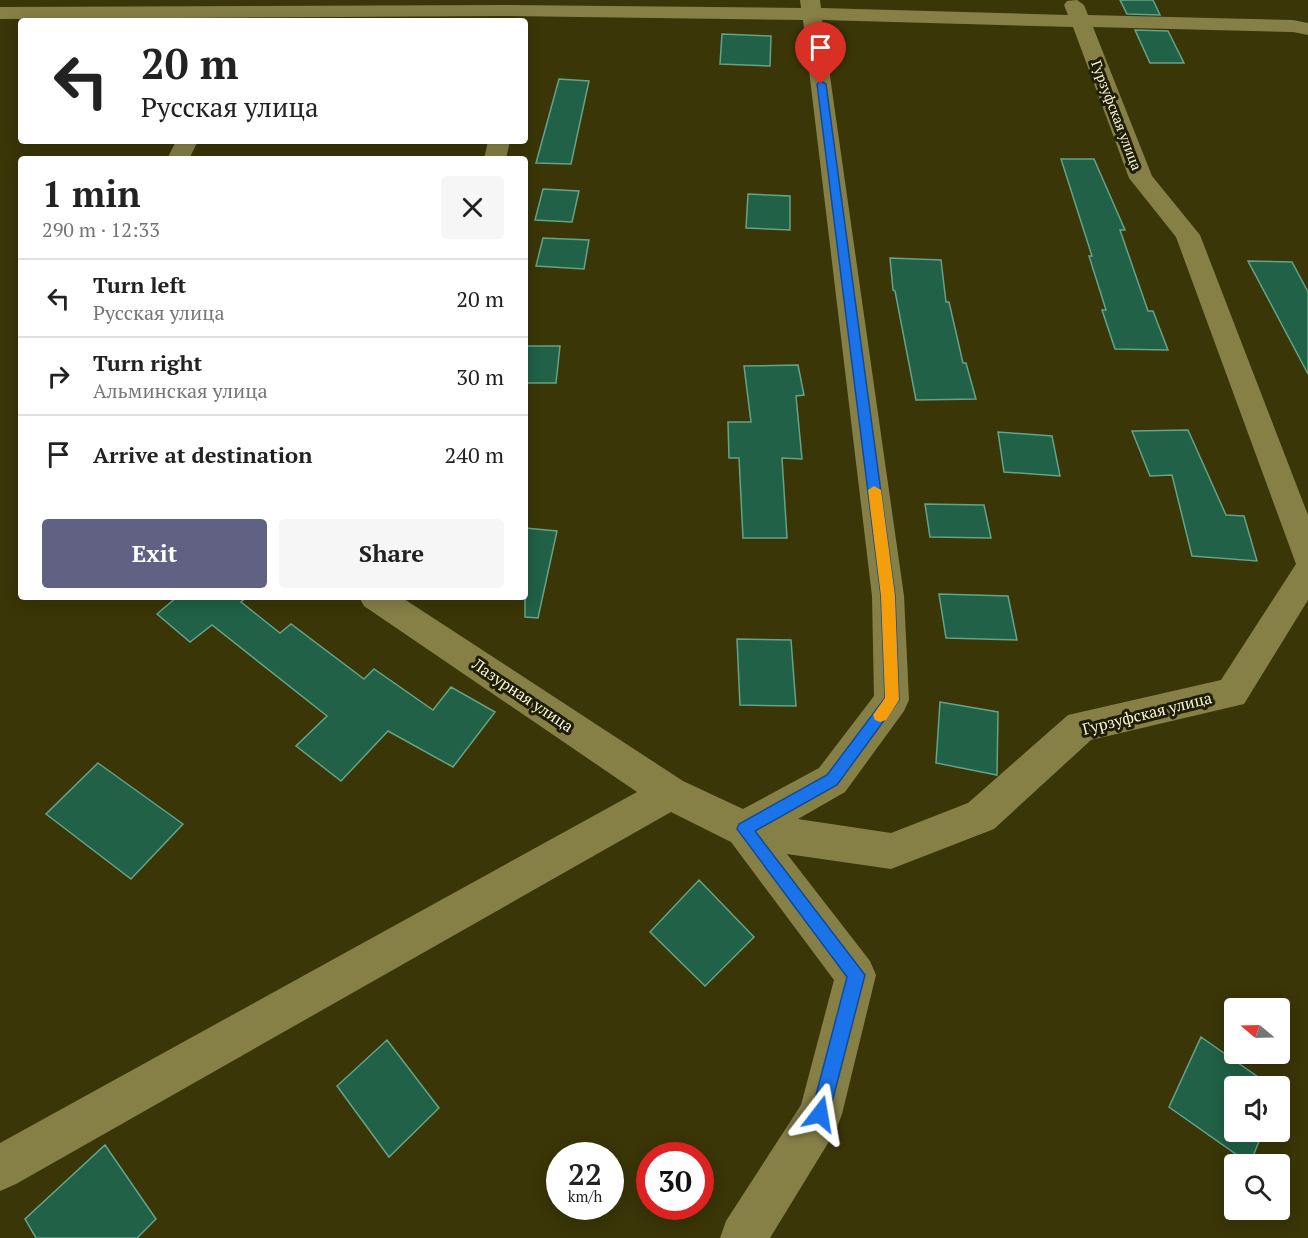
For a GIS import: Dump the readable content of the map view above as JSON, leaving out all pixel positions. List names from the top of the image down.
{
  "streets": {
    "street": ["Гурзуфская улица", "Лазурная улица"]
  },
  "crossings": [
    ["Гурзуфская улица", "Лазурная улица"]
  ],
  "north": "left",
  "page": {
    "turn": ["20 m", "Русская улица"],
    "heading": ["1 min", "290 m · 12:33"],
    "list": [
      {
        "name": "Turn left",
        "note": "Русская улица",
        "value": "20 m"
      },
      {
        "name": "Turn right",
        "note": "Альминская улица",
        "value": "30 m"
      },
      {
        "name": "Arrive at destination",
        "value": "240 m"
      }
    ],
    "buttons": ["Exit", "Share"],
    "speed": "22 km/h",
    "limit": "30"
  }
}
